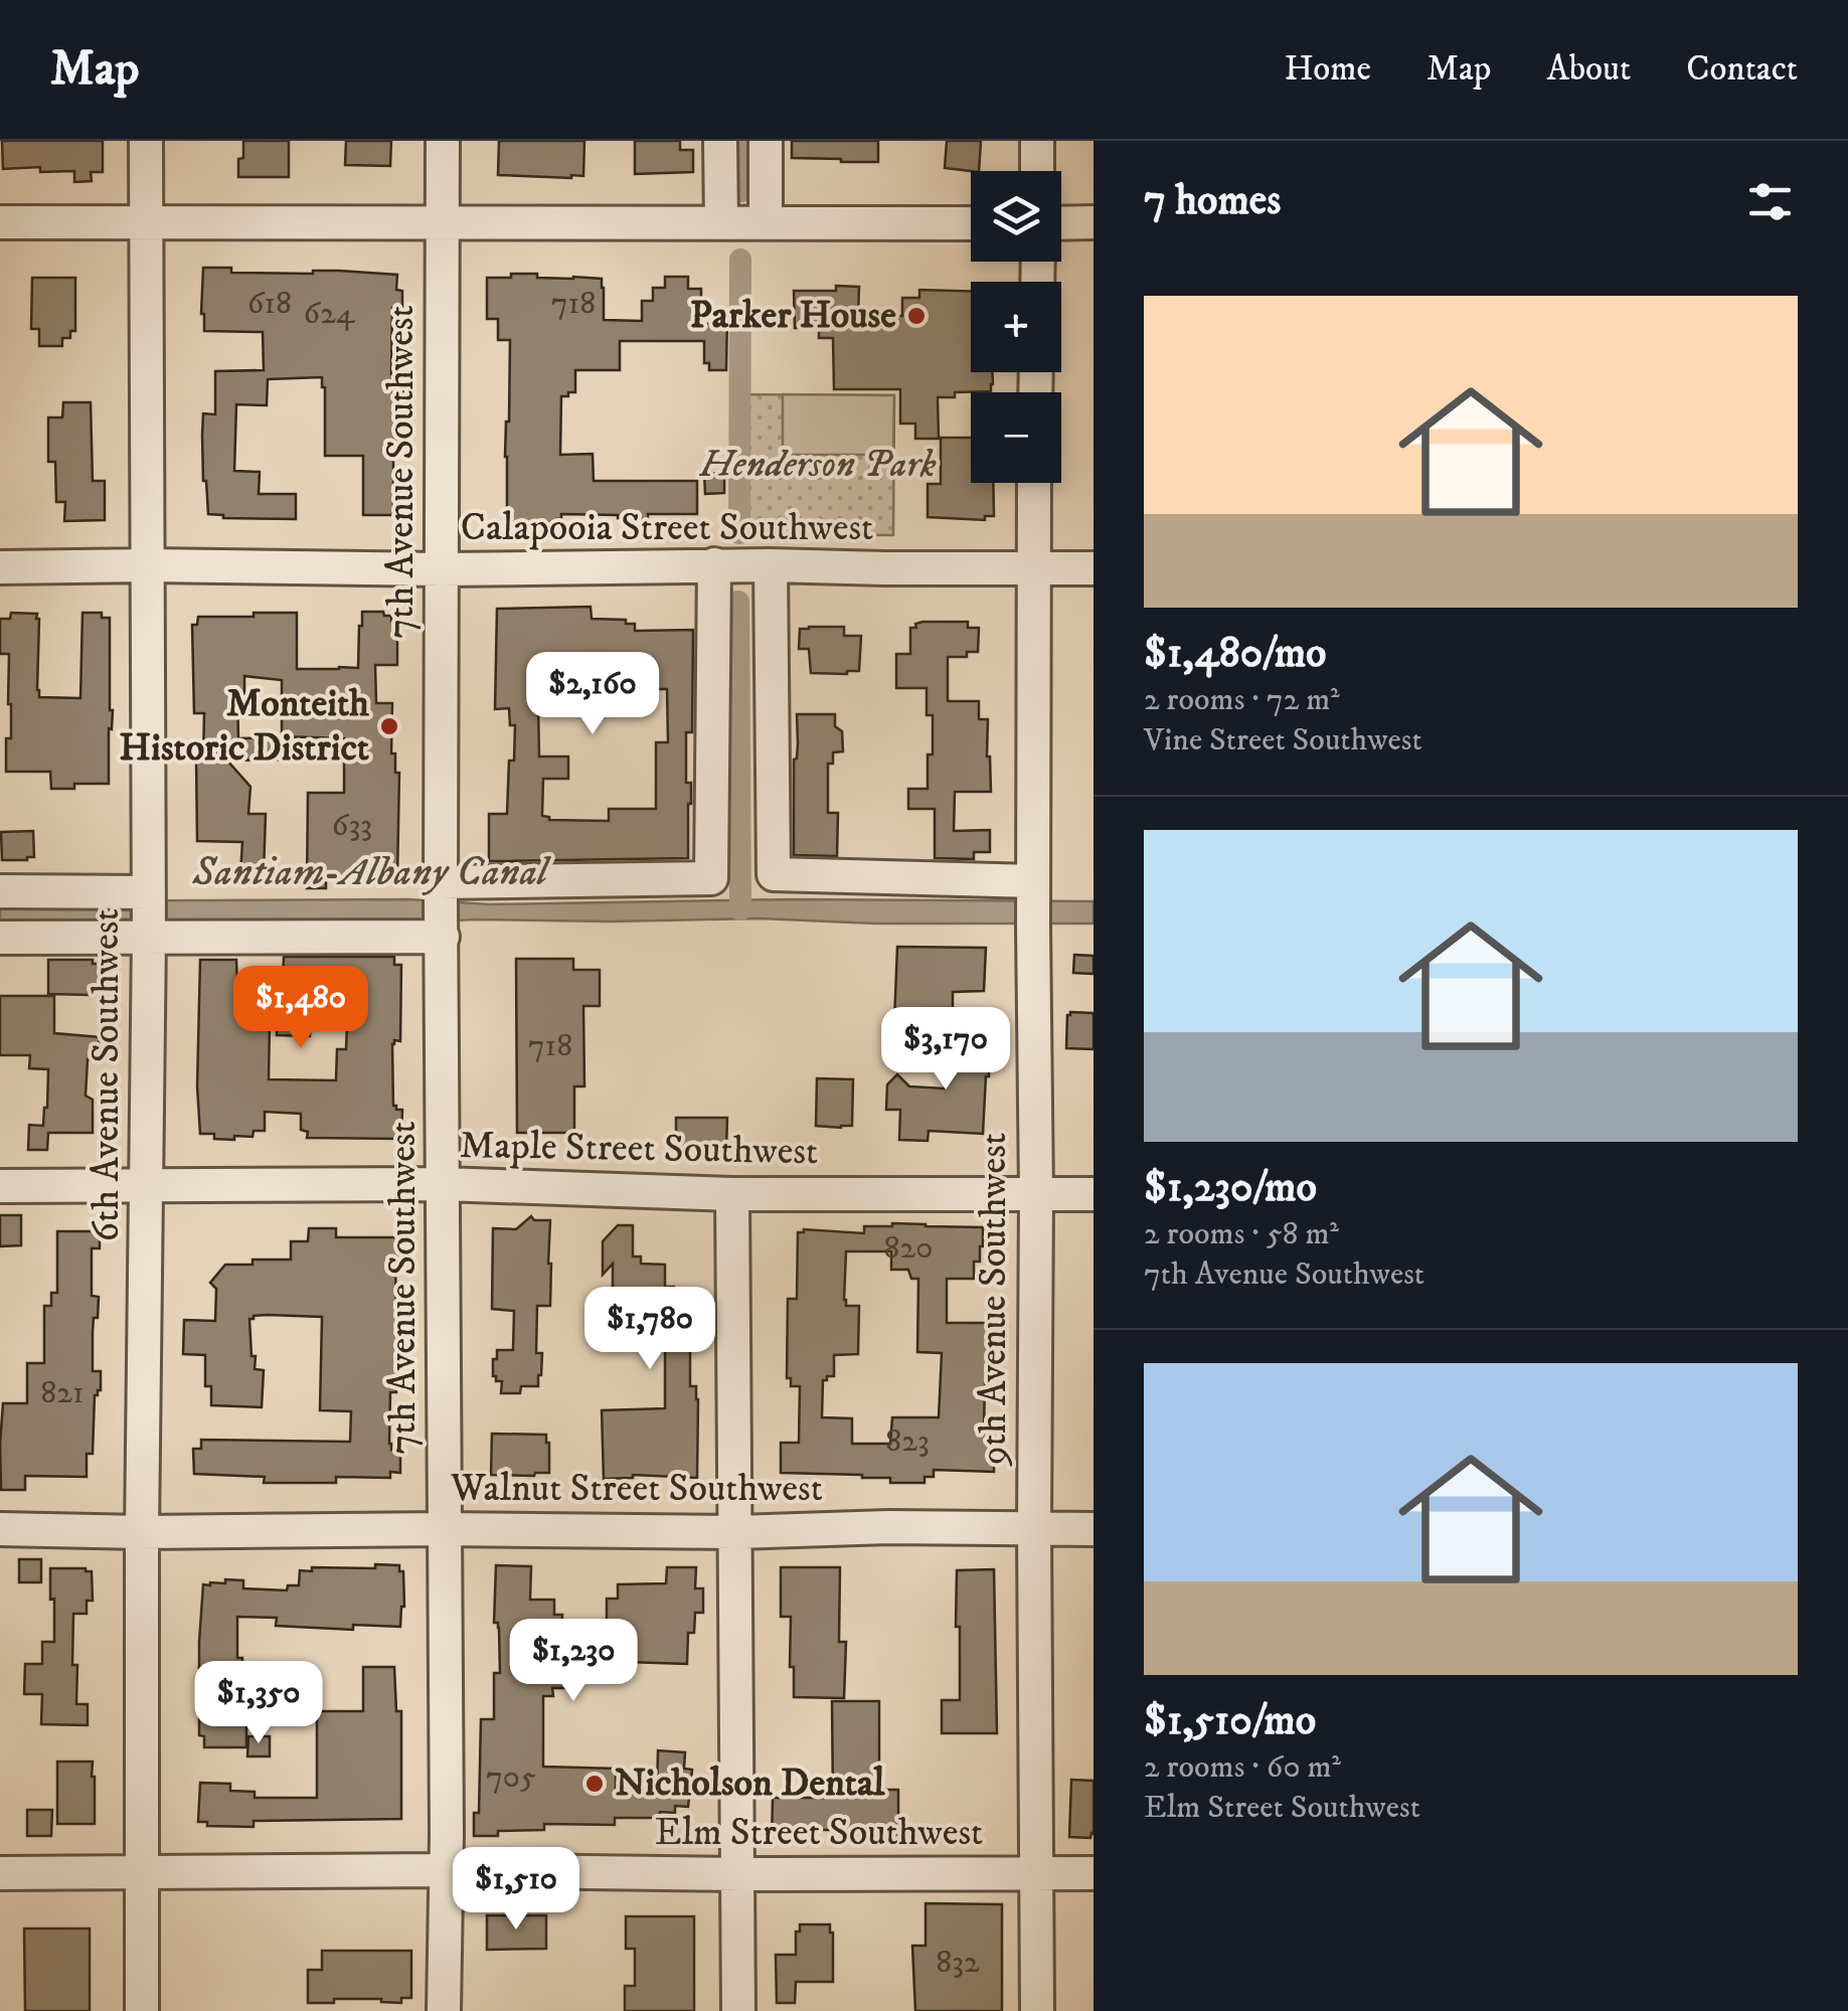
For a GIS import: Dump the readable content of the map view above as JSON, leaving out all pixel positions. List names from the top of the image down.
{
  "streets": {
    "street": [
      "7th Avenue Southwest",
      "Calapooia Street Southwest",
      "6th Avenue Southwest",
      "Maple Street Southwest",
      "9th Avenue Southwest",
      "Walnut Street Southwest",
      "Elm Street Southwest"
    ]
  },
  "crossings": [
    ["7th Avenue Southwest", "Calapooia Street Southwest"],
    ["7th Avenue Southwest", "Maple Street Southwest"],
    ["7th Avenue Southwest", "Walnut Street Southwest"],
    ["7th Avenue Southwest", "Elm Street Southwest"],
    ["Calapooia Street Southwest", "6th Avenue Southwest"],
    ["Calapooia Street Southwest", "9th Avenue Southwest"],
    ["6th Avenue Southwest", "Maple Street Southwest"],
    ["6th Avenue Southwest", "Walnut Street Southwest"],
    ["6th Avenue Southwest", "Elm Street Southwest"],
    ["Maple Street Southwest", "9th Avenue Southwest"],
    ["9th Avenue Southwest", "Walnut Street Southwest"],
    ["9th Avenue Southwest", "Elm Street Southwest"]
  ],
  "water": ["Santiam-Albany Canal"],
  "parks": ["Henderson Park"],
  "places": ["Parker House", "Monteith Historic District", "Nicholson Dental"],
  "house_numbers": [
    "618",
    "718",
    "624",
    "633",
    "718",
    "820",
    "821",
    "823",
    "705",
    "832"
  ],
  "page": {
    "header": "Map",
    "nav": [
      "Home",
      "Map",
      "About",
      "Contact"
    ],
    "heading": "7 homes",
    "map_buttons": ["+", "−"],
    "list": [
      {
        "name": "$1,480/mo",
        "note": "2 rooms · 72 m² · Vine Street Southwest"
      },
      {
        "name": "$1,230/mo",
        "note": "2 rooms · 58 m² · 7th Avenue Southwest"
      },
      {
        "name": "$1,510/mo",
        "note": "2 rooms · 60 m² · Elm Street Southwest"
      }
    ],
    "price": [
      "$2,160",
      "$1,480",
      "$3,170",
      "$1,780",
      "$1,230",
      "$1,350",
      "$1,510"
    ]
  }
}
